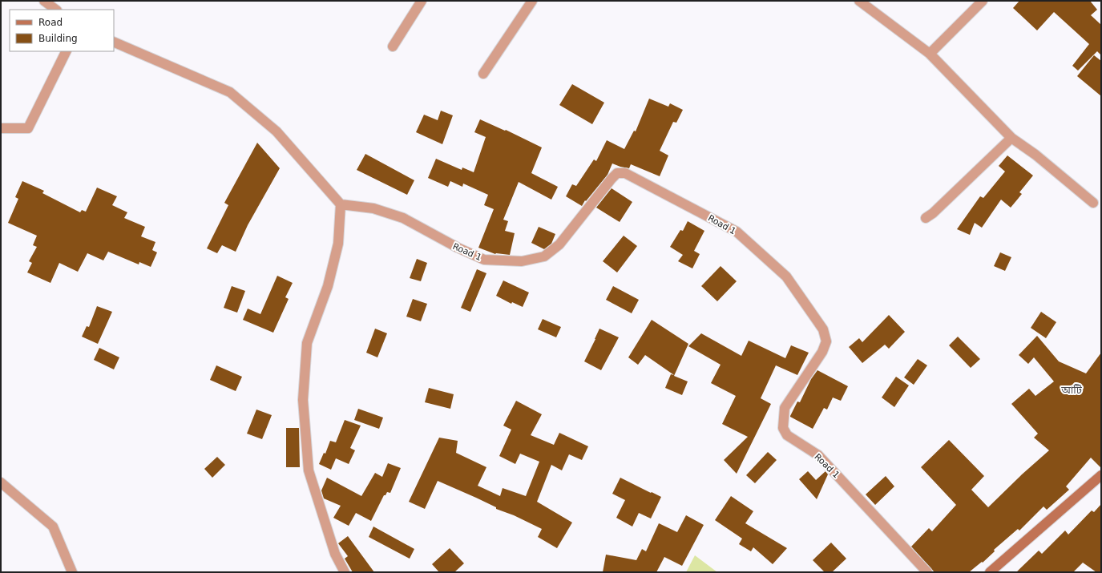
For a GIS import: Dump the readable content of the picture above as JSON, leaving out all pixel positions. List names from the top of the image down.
{
  "streets": {
    "street": ["Road 1"]
  },
  "districts": ["আটি"],
  "legend": ["Road", "Building"]
}
